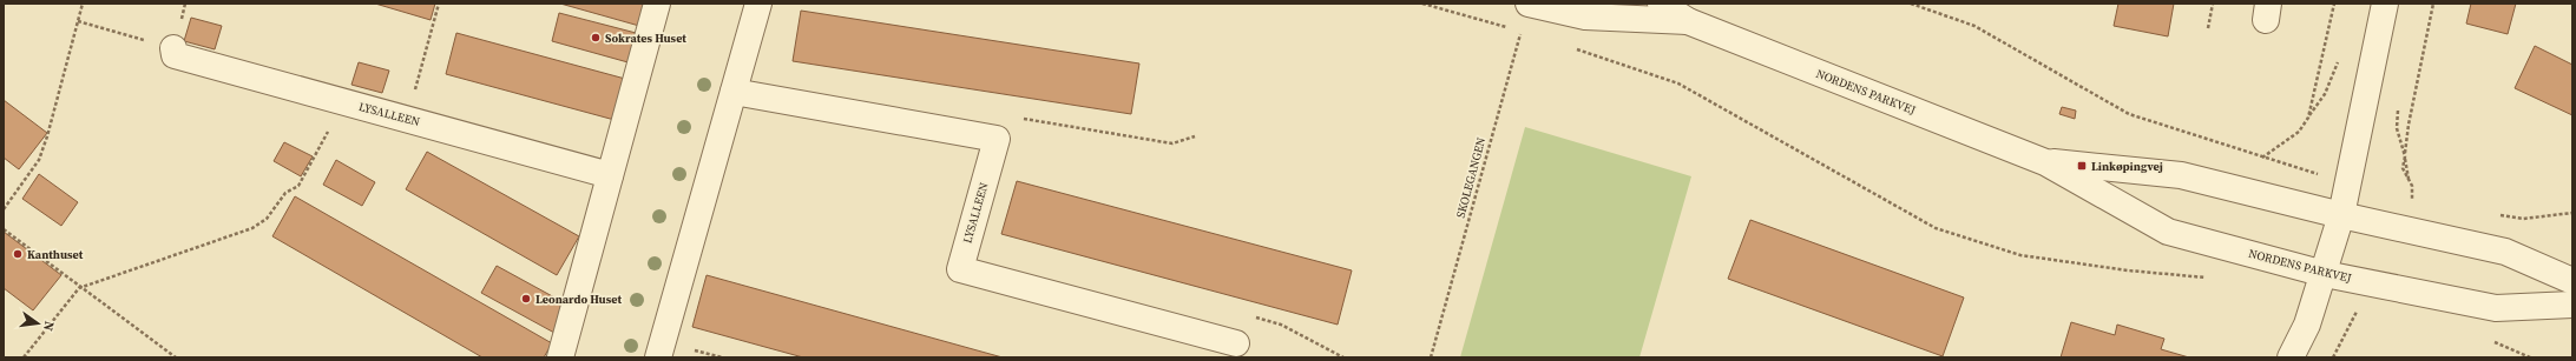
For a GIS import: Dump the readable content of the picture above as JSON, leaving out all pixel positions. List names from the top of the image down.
{
  "streets": {
    "street": ["NORDENS PARKVEJ", "LYSALLEEN"],
    "path": ["SKOLEGANGEN"]
  },
  "places": {
    "other": ["Sokrates Huset", "Kanthuset", "Leonardo Huset"],
    "transit": ["Linkøpingvej"]
  },
  "north": "right"
}
